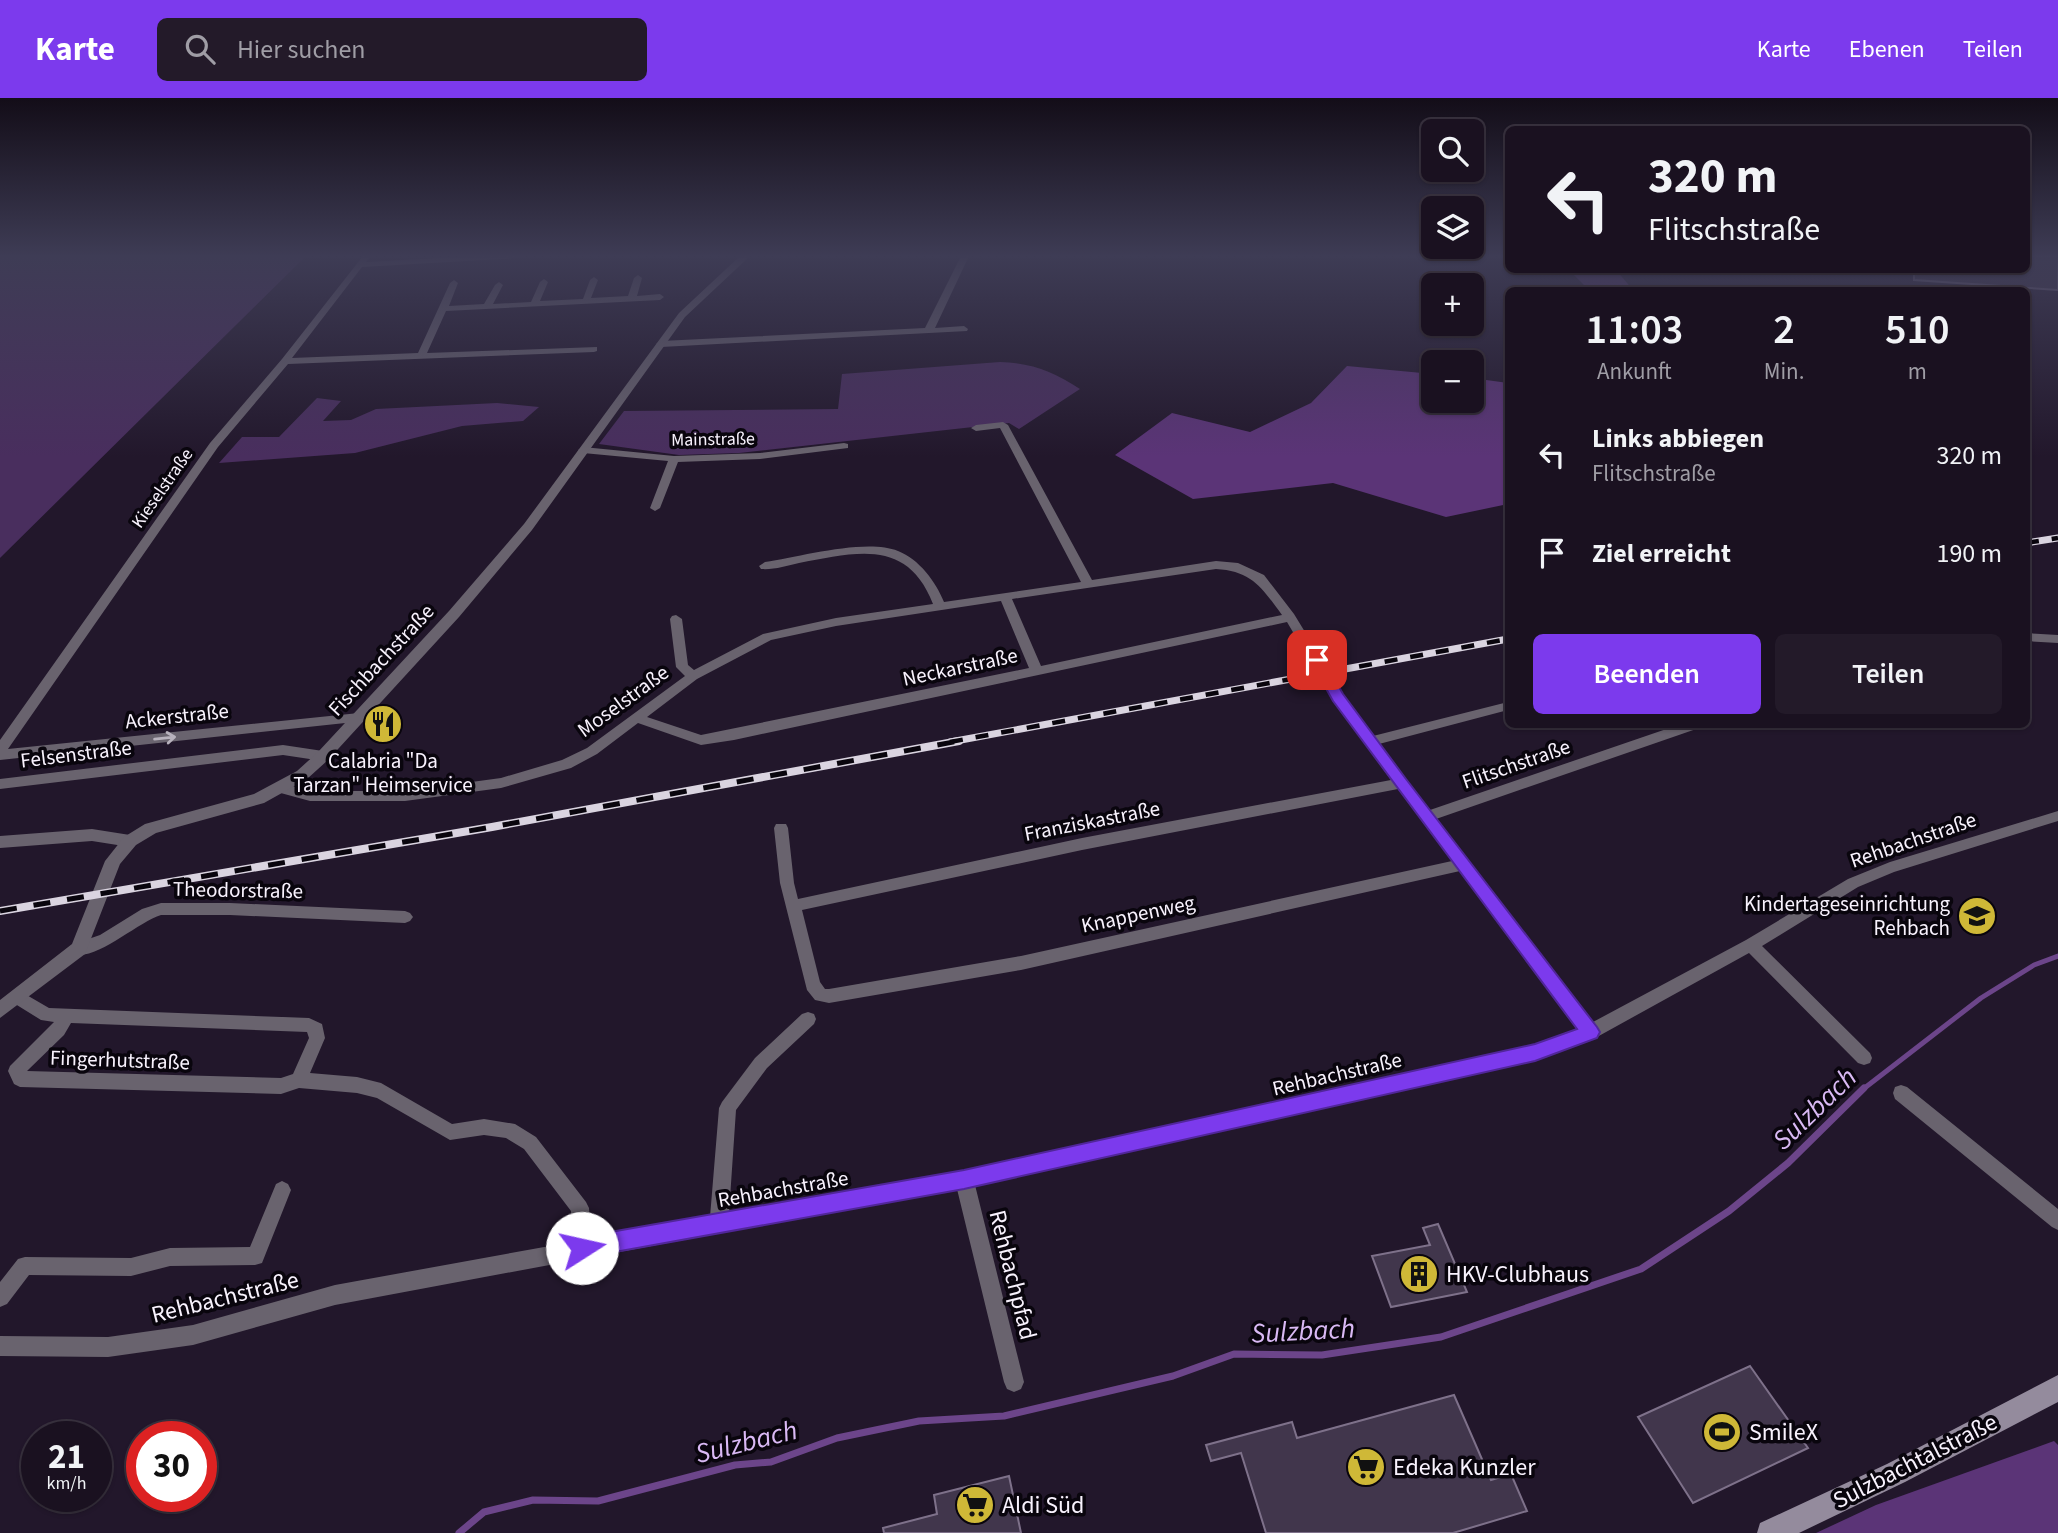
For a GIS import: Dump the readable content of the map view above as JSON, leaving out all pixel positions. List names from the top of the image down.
{
  "streets": {
    "main road": ["Sulzbachtalstraße"],
    "street": [
      "Mainstraße",
      "Kieselstraße",
      "Fischbachstraße",
      "Neckarstraße",
      "Moselstraße",
      "Ackerstraße",
      "Felsenstraße",
      "Flitschstraße",
      "Franziskastraße",
      "Rehbachstraße",
      "Theodorstraße",
      "Knappenweg",
      "Fingerhutstraße",
      "Rehbachpfad"
    ]
  },
  "crossings": [
    ["Mainstraße", "Fischbachstraße"],
    ["Kieselstraße", "Ackerstraße"],
    ["Fischbachstraße", "Moselstraße"],
    ["Fischbachstraße", "Ackerstraße"],
    ["Fischbachstraße", "Felsenstraße"],
    ["Fischbachstraße", "Theodorstraße"],
    ["Neckarstraße", "Moselstraße"],
    ["Franziskastraße", "Knappenweg"],
    ["Rehbachstraße", "Fingerhutstraße"],
    ["Rehbachstraße", "Rehbachpfad"]
  ],
  "water": ["Sulzbach"],
  "places": {
    "restaurant": ["Calabria \"Da Tarzan\" Heimservice"],
    "school or university": ["Kindertageseinrichtung Rehbach"],
    "building": ["HKV-Clubhaus"],
    "sports": ["SmileX"],
    "supermarket": ["Edeka Kunzler", "Aldi Süd"]
  },
  "page": {
    "header": "Karte",
    "search": "Hier suchen",
    "nav": ["Karte", "Ebenen", "Teilen"],
    "map_buttons": ["+", "−"],
    "turn": ["320 m", "Flitschstraße"],
    "eta": [
      "11:03",
      "Ankunft",
      "2",
      "Min.",
      "510",
      "m"
    ],
    "list": [
      {
        "name": "Links abbiegen",
        "note": "Flitschstraße",
        "value": "320 m"
      },
      {
        "name": "Ziel erreicht",
        "value": "190 m"
      }
    ],
    "buttons": ["Beenden", "Teilen"],
    "speed": "21 km/h",
    "limit": "30"
  }
}
